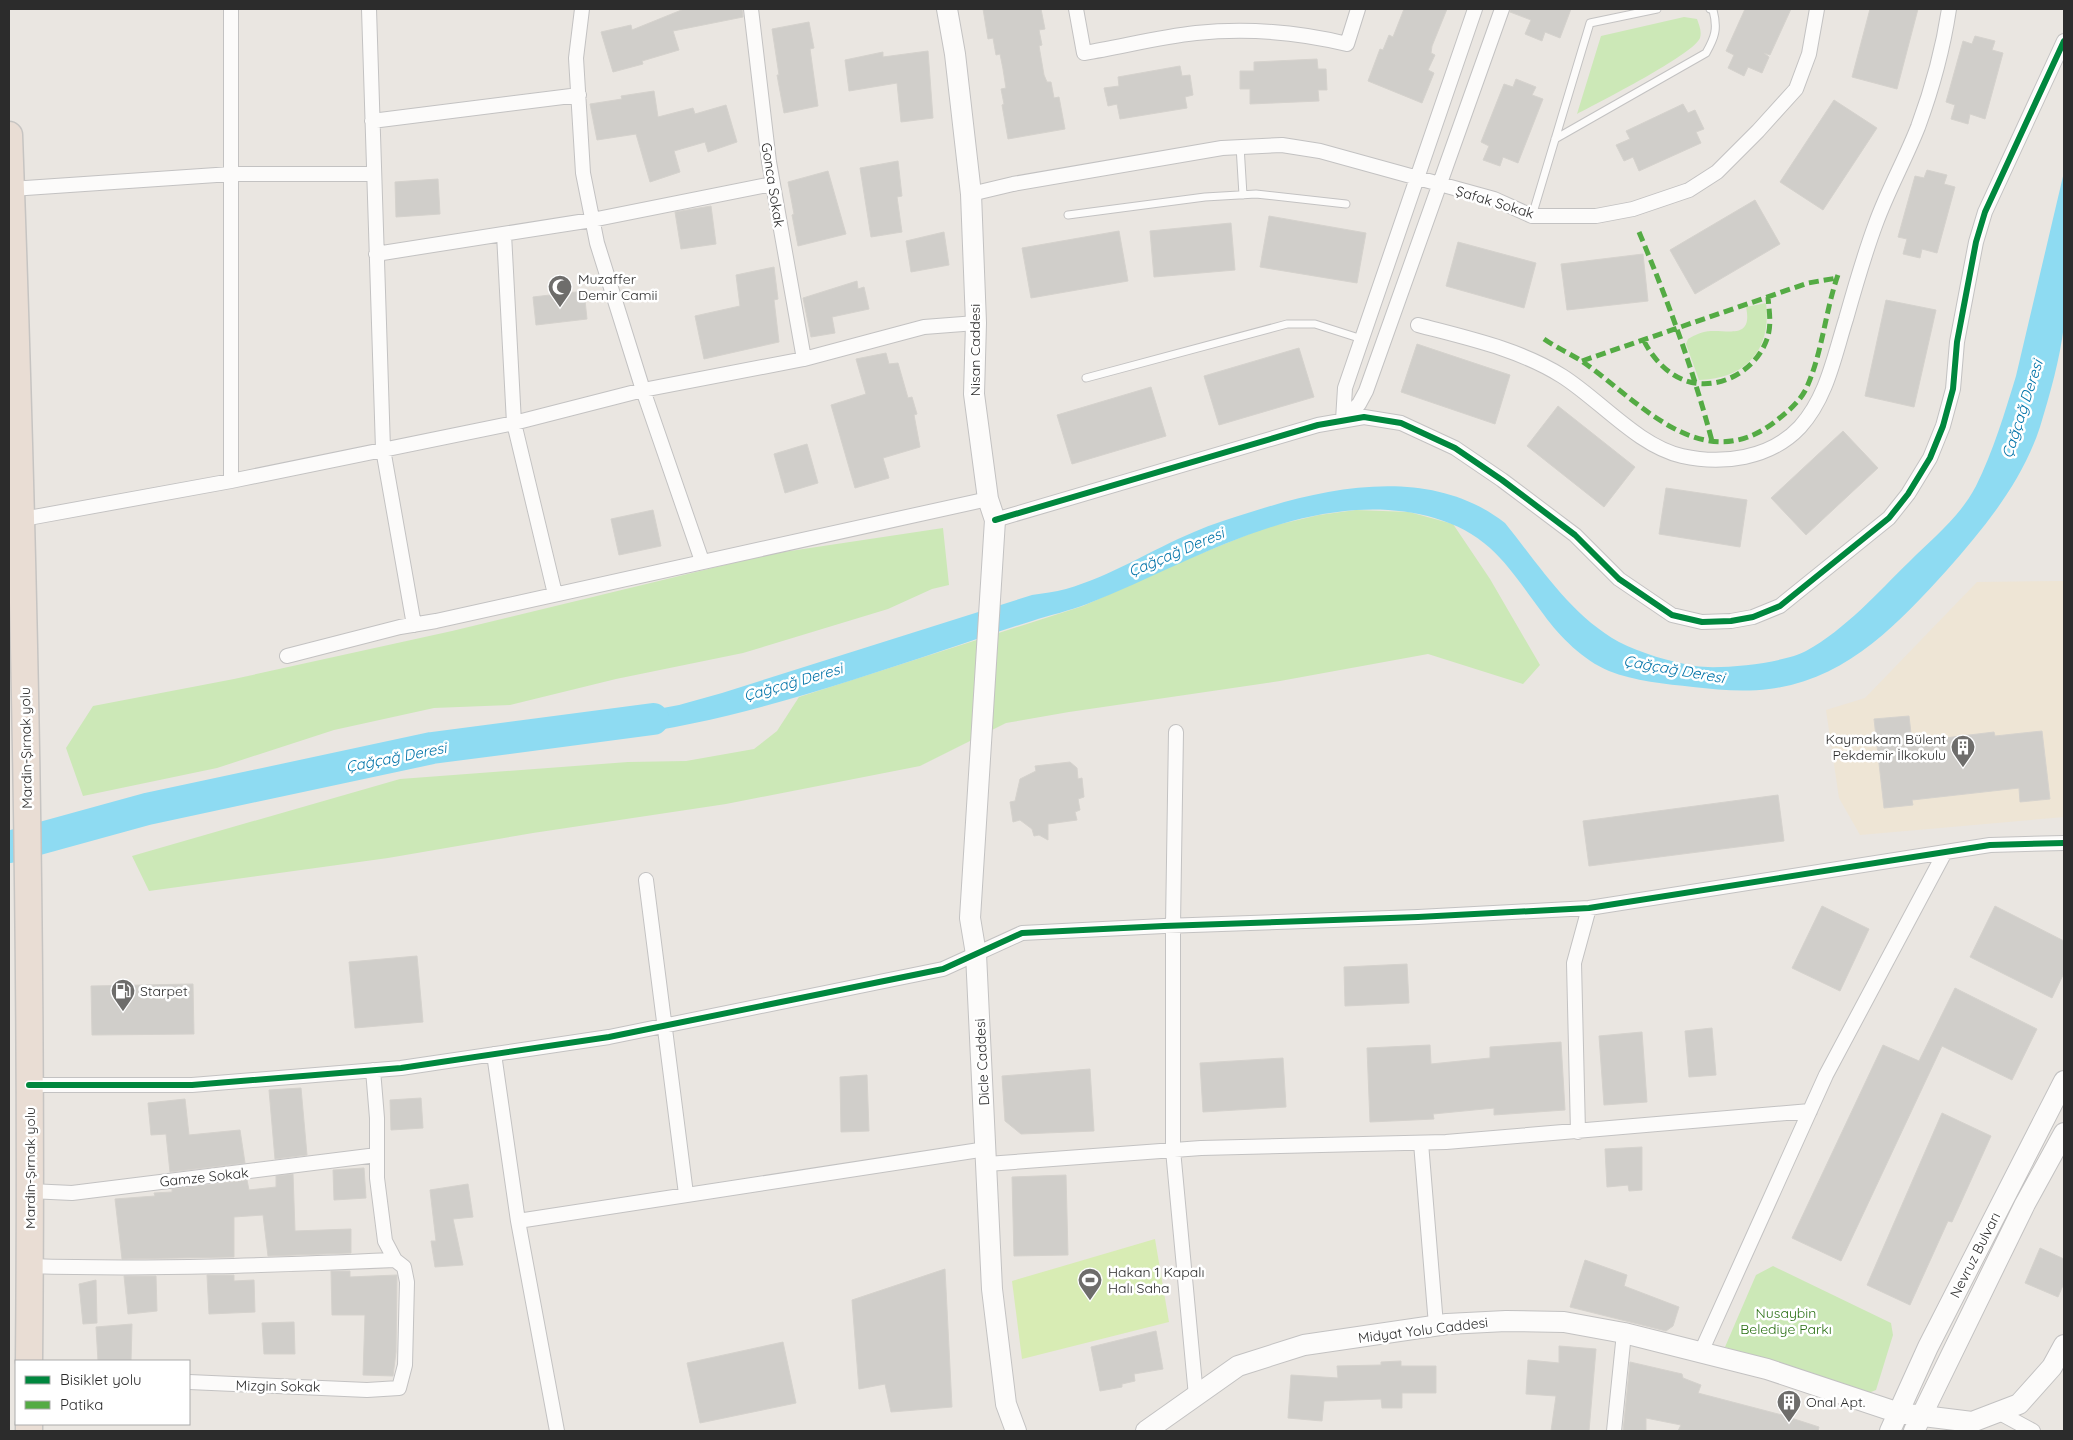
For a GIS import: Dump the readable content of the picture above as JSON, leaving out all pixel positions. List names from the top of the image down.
{
  "streets": {
    "highway": ["Mardin-Şırnak yolu"],
    "street": [
      "Gonca Sokak",
      "Şafak Sokak",
      "Nisan Caddesi",
      "Dicle Caddesi",
      "Gamze Sokak",
      "Nevruz Bulvarı",
      "Midyat Yolu Caddesi",
      "Mizgin Sokak"
    ]
  },
  "crossings": [
    ["Şafak Sokak", "Nisan Caddesi"],
    ["Nisan Caddesi", "Dicle Caddesi"],
    ["Mardin-Şırnak yolu", "Gamze Sokak"],
    ["Nevruz Bulvarı", "Midyat Yolu Caddesi"]
  ],
  "water": ["Çağçağ Deresi"],
  "parks": ["Nusaybin Belediye Parkı"],
  "places": {
    "mosque": ["Muzaffer Demir Camii"],
    "building": ["Kaymakam Bülent Pekdemir İlkokulu", "Onal Apt."],
    "fuel station": ["Starpet"],
    "sports": ["Hakan 1 Kapalı Halı Saha"]
  },
  "legend": ["Bisiklet yolu", "Patika"]
}
